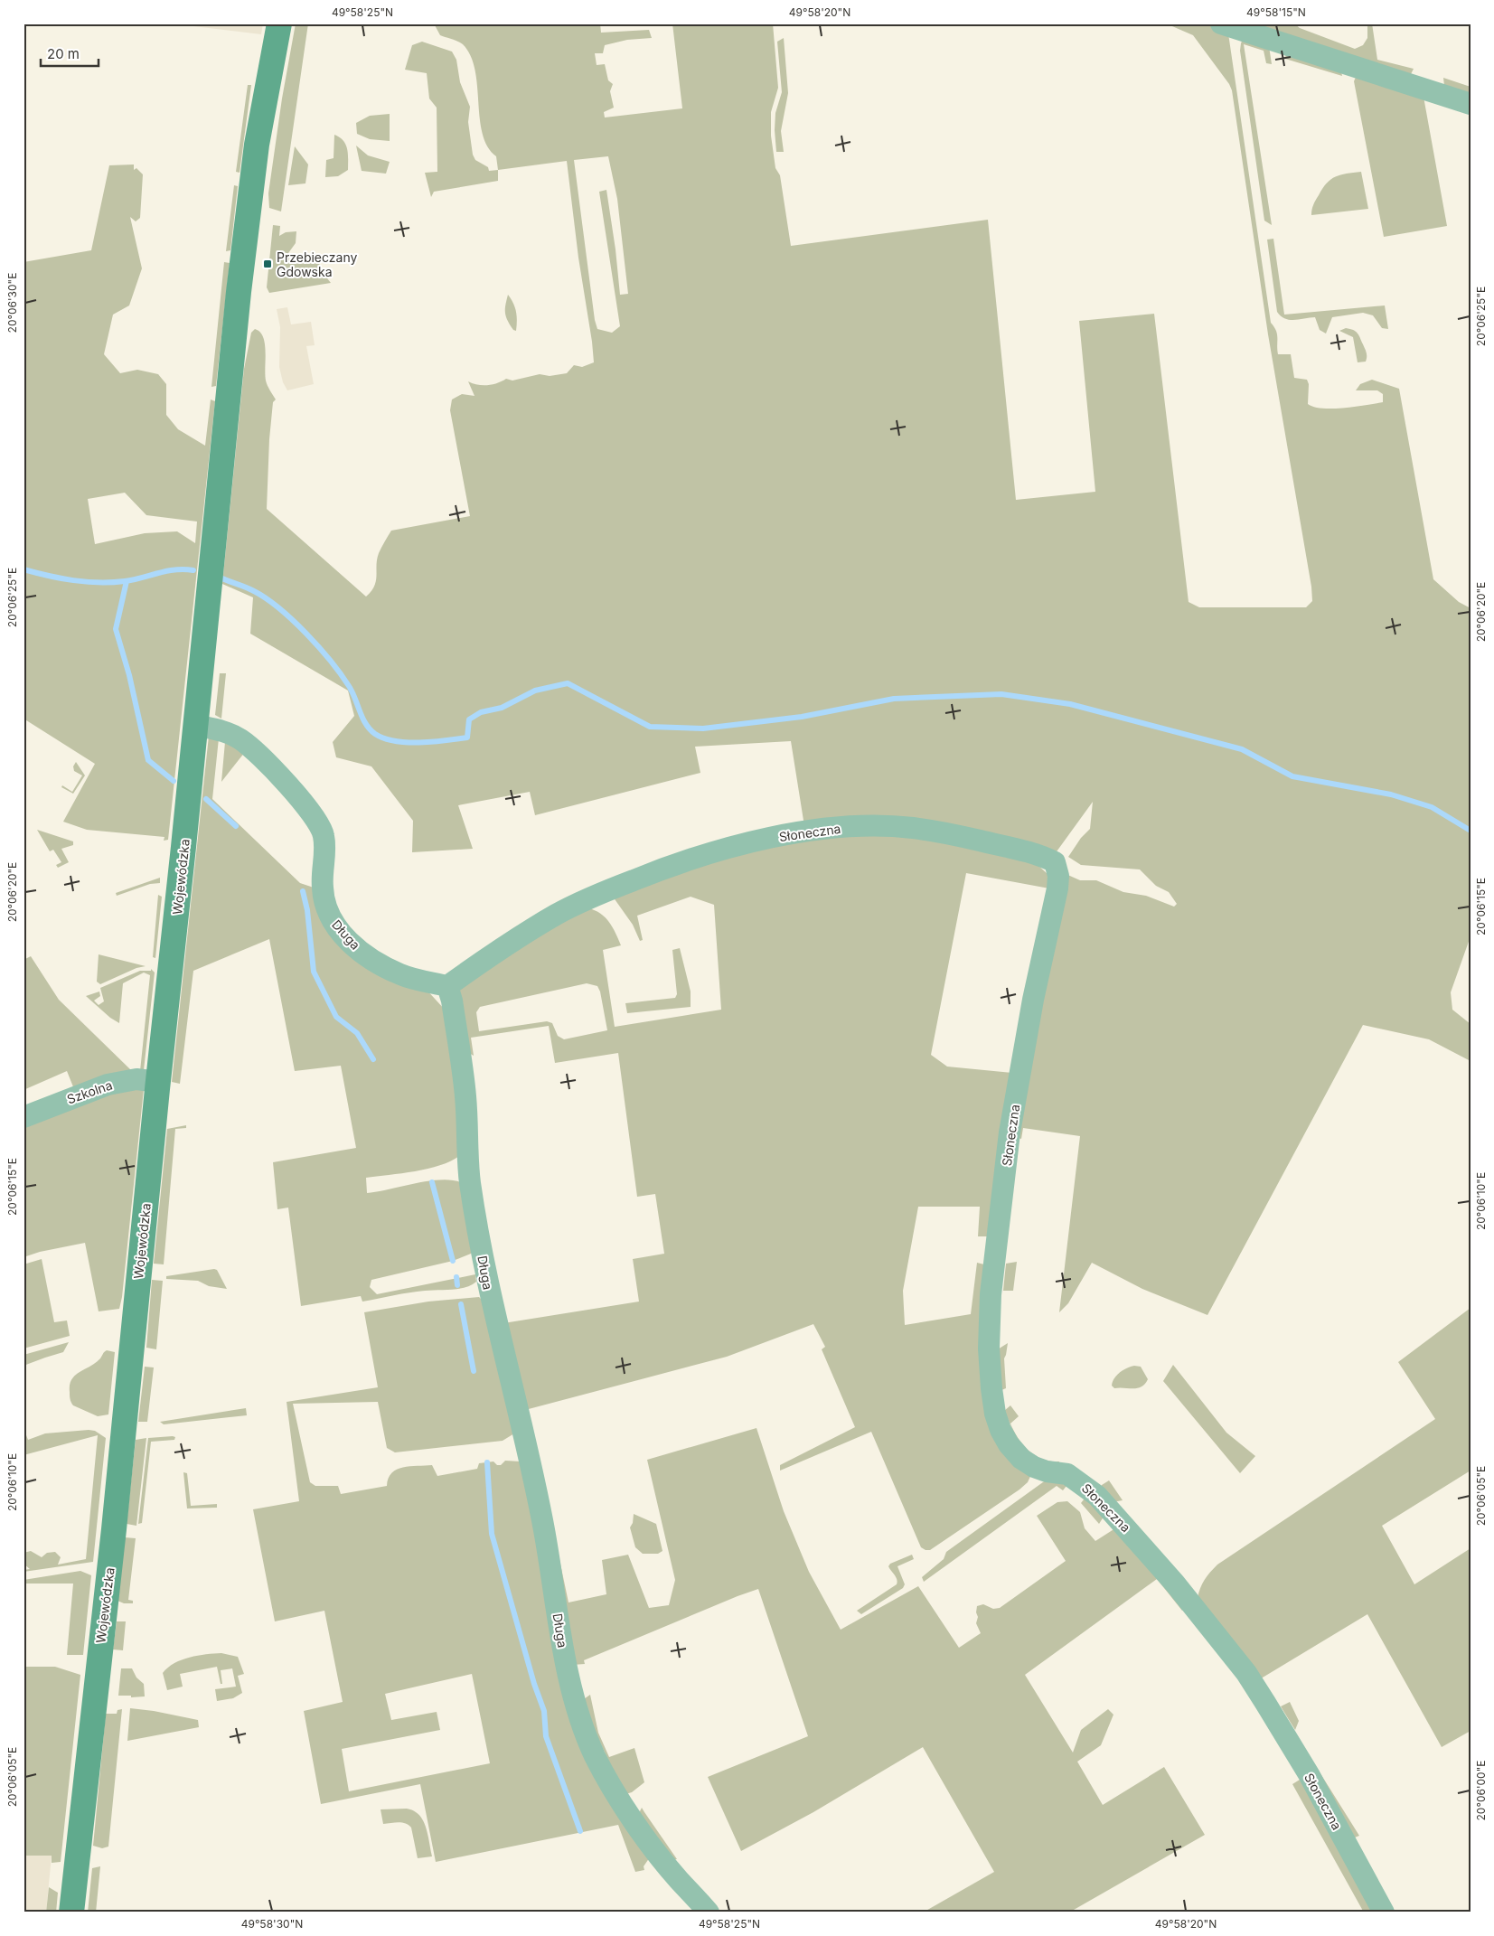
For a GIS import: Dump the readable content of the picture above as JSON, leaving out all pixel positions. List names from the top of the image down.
{
  "streets": {
    "main road": ["Wojewódzka"],
    "street": ["Słoneczna", "Długa", "Szkolna"]
  },
  "crossings": [
    ["Słoneczna", "Długa"],
    ["Wojewódzka", "Długa"],
    ["Wojewódzka", "Szkolna"]
  ],
  "places": {
    "transit": ["Przebieczany Gdowska"]
  },
  "scale_bar": "20 m",
  "coordinates": [
    "49°58'25\"N",
    "49°58'20\"N",
    "49°58'15\"N",
    "20°06'30\"E",
    "20°06'25\"E",
    "20°06'20\"E",
    "20°06'15\"E",
    "20°06'10\"E",
    "20°06'05\"E",
    "20°06'00\"E",
    "49°58'30\"N"
  ]
}
